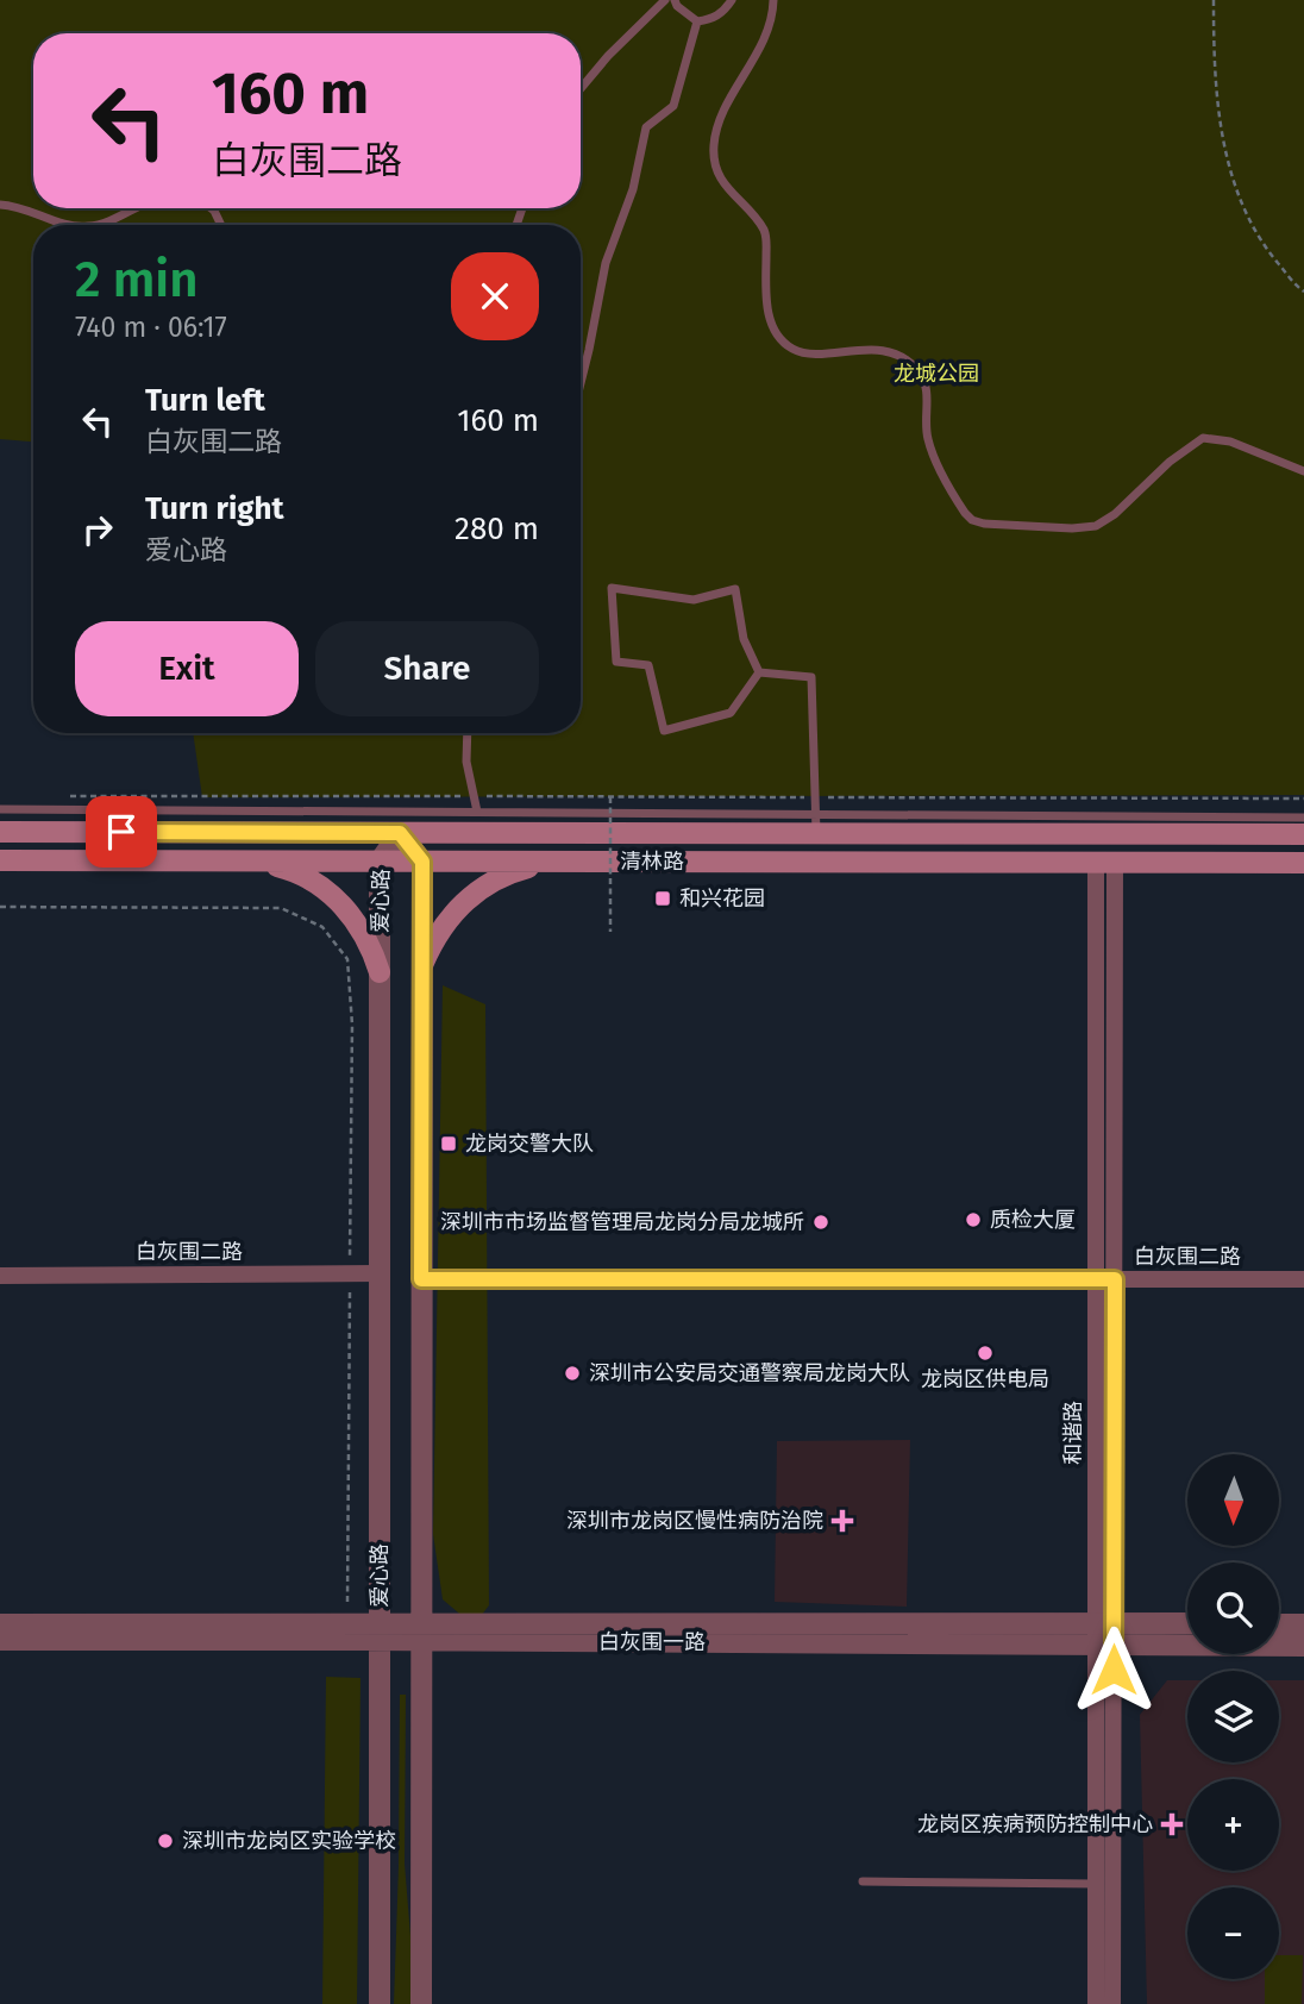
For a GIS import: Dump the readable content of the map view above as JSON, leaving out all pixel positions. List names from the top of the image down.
{
  "streets": {
    "main road": ["清林路"],
    "street": [
      "爱心路",
      "白灰围二路",
      "和谐路",
      "白灰围一路"
    ]
  },
  "crossings": [
    ["清林路", "爱心路"],
    ["清林路", "和谐路"],
    ["爱心路", "白灰围二路"],
    ["爱心路", "白灰围一路"],
    ["白灰围二路", "和谐路"],
    ["和谐路", "白灰围一路"]
  ],
  "parks": ["龙城公园"],
  "places": {
    "transit": ["和兴花园", "龙岗交警大队"],
    "other": [
      "质检大厦",
      "深圳市市场监督管理局龙岗分局龙城所",
      "龙岗区供电局",
      "深圳市公安局交通警察局龙岗大队",
      "深圳市龙岗区实验学校"
    ],
    "health": ["深圳市龙岗区慢性病防治院", "龙岗区疾病预防控制中心"]
  },
  "north": "bottom",
  "page": {
    "turn": ["160 m", "白灰围二路"],
    "heading": ["2 min", "740 m · 06:17"],
    "list": [
      {
        "name": "Turn left",
        "note": "白灰围二路",
        "value": "160 m"
      },
      {
        "name": "Turn right",
        "note": "爱心路",
        "value": "280 m"
      }
    ],
    "buttons": ["Exit", "Share"],
    "map_buttons": ["+", "−"]
  }
}
